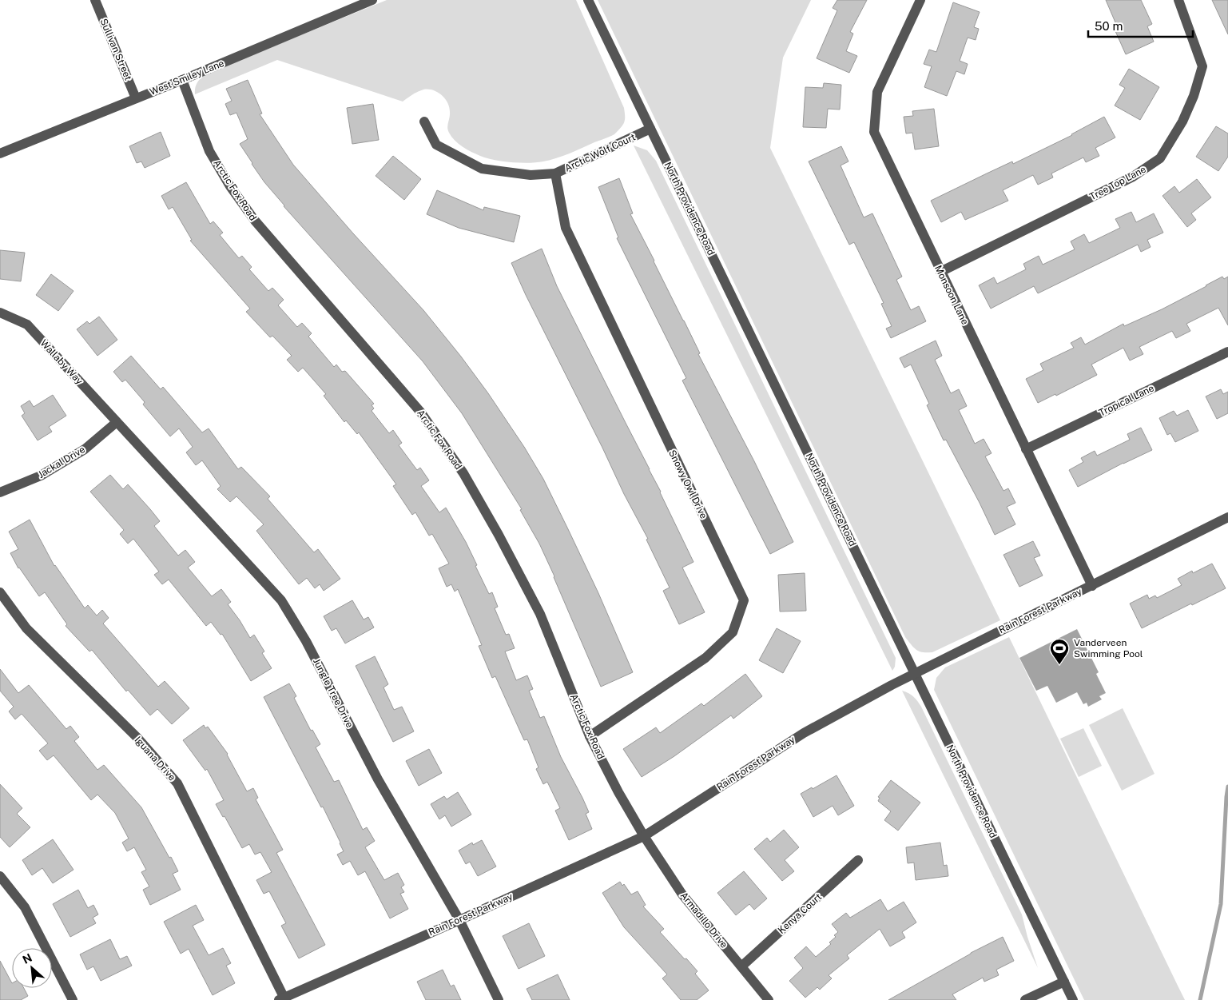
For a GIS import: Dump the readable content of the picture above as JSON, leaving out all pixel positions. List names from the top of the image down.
{
  "streets": {
    "street": [
      "Sullivan Street",
      "West Smiley Lane",
      "Arctic Wolf Court",
      "Tree Top Lane",
      "Arctic Fox Road",
      "North Providence Road",
      "Monsoon Lane",
      "Wallaby Way",
      "Tropical Lane",
      "Jackal Drive",
      "Snowy Owl Drive",
      "Rain Forest Parkway",
      "Jungle Tree Drive",
      "Iguana Drive",
      "Kenya Court",
      "Armadillo Drive"
    ]
  },
  "crossings": [
    ["Sullivan Street", "West Smiley Lane"],
    ["West Smiley Lane", "Arctic Fox Road"],
    ["Arctic Wolf Court", "North Providence Road"],
    ["Arctic Wolf Court", "Snowy Owl Drive"],
    ["Tree Top Lane", "Monsoon Lane"],
    ["Arctic Fox Road", "Snowy Owl Drive"],
    ["Arctic Fox Road", "Rain Forest Parkway"],
    ["Arctic Fox Road", "Armadillo Drive"],
    ["North Providence Road", "Rain Forest Parkway"],
    ["Monsoon Lane", "Tropical Lane"],
    ["Monsoon Lane", "Rain Forest Parkway"],
    ["Wallaby Way", "Jackal Drive"],
    ["Wallaby Way", "Jungle Tree Drive"],
    ["Jackal Drive", "Jungle Tree Drive"],
    ["Rain Forest Parkway", "Jungle Tree Drive"],
    ["Rain Forest Parkway", "Iguana Drive"],
    ["Rain Forest Parkway", "Armadillo Drive"],
    ["Kenya Court", "Armadillo Drive"]
  ],
  "places": {
    "sports": ["Vanderveen Swimming Pool"]
  },
  "scale_bar": "50 m",
  "north": "top left"
}
